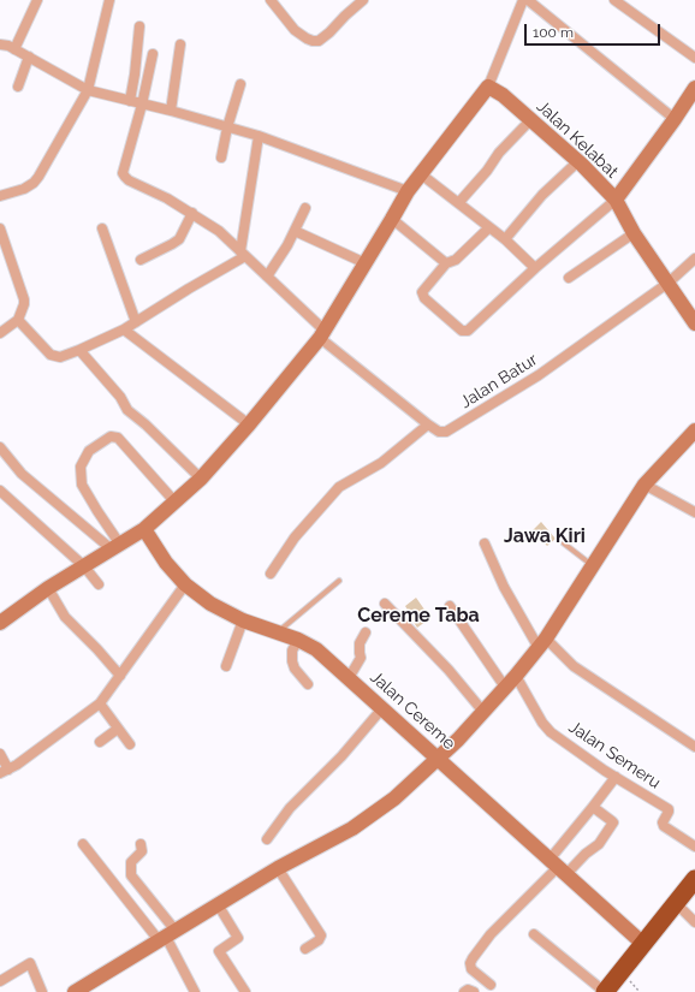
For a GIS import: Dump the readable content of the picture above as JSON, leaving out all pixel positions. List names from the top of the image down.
{
  "streets": {
    "street": [
      "Jalan Kelabat",
      "Jalan Batur",
      "Jalan Cereme",
      "Jalan Semeru"
    ]
  },
  "crossings": [
    ["Jalan Kelabat", "Jalan Batur"]
  ],
  "districts": ["Jawa Kiri", "Cereme Taba"],
  "scale_bar": "100 m"
}
